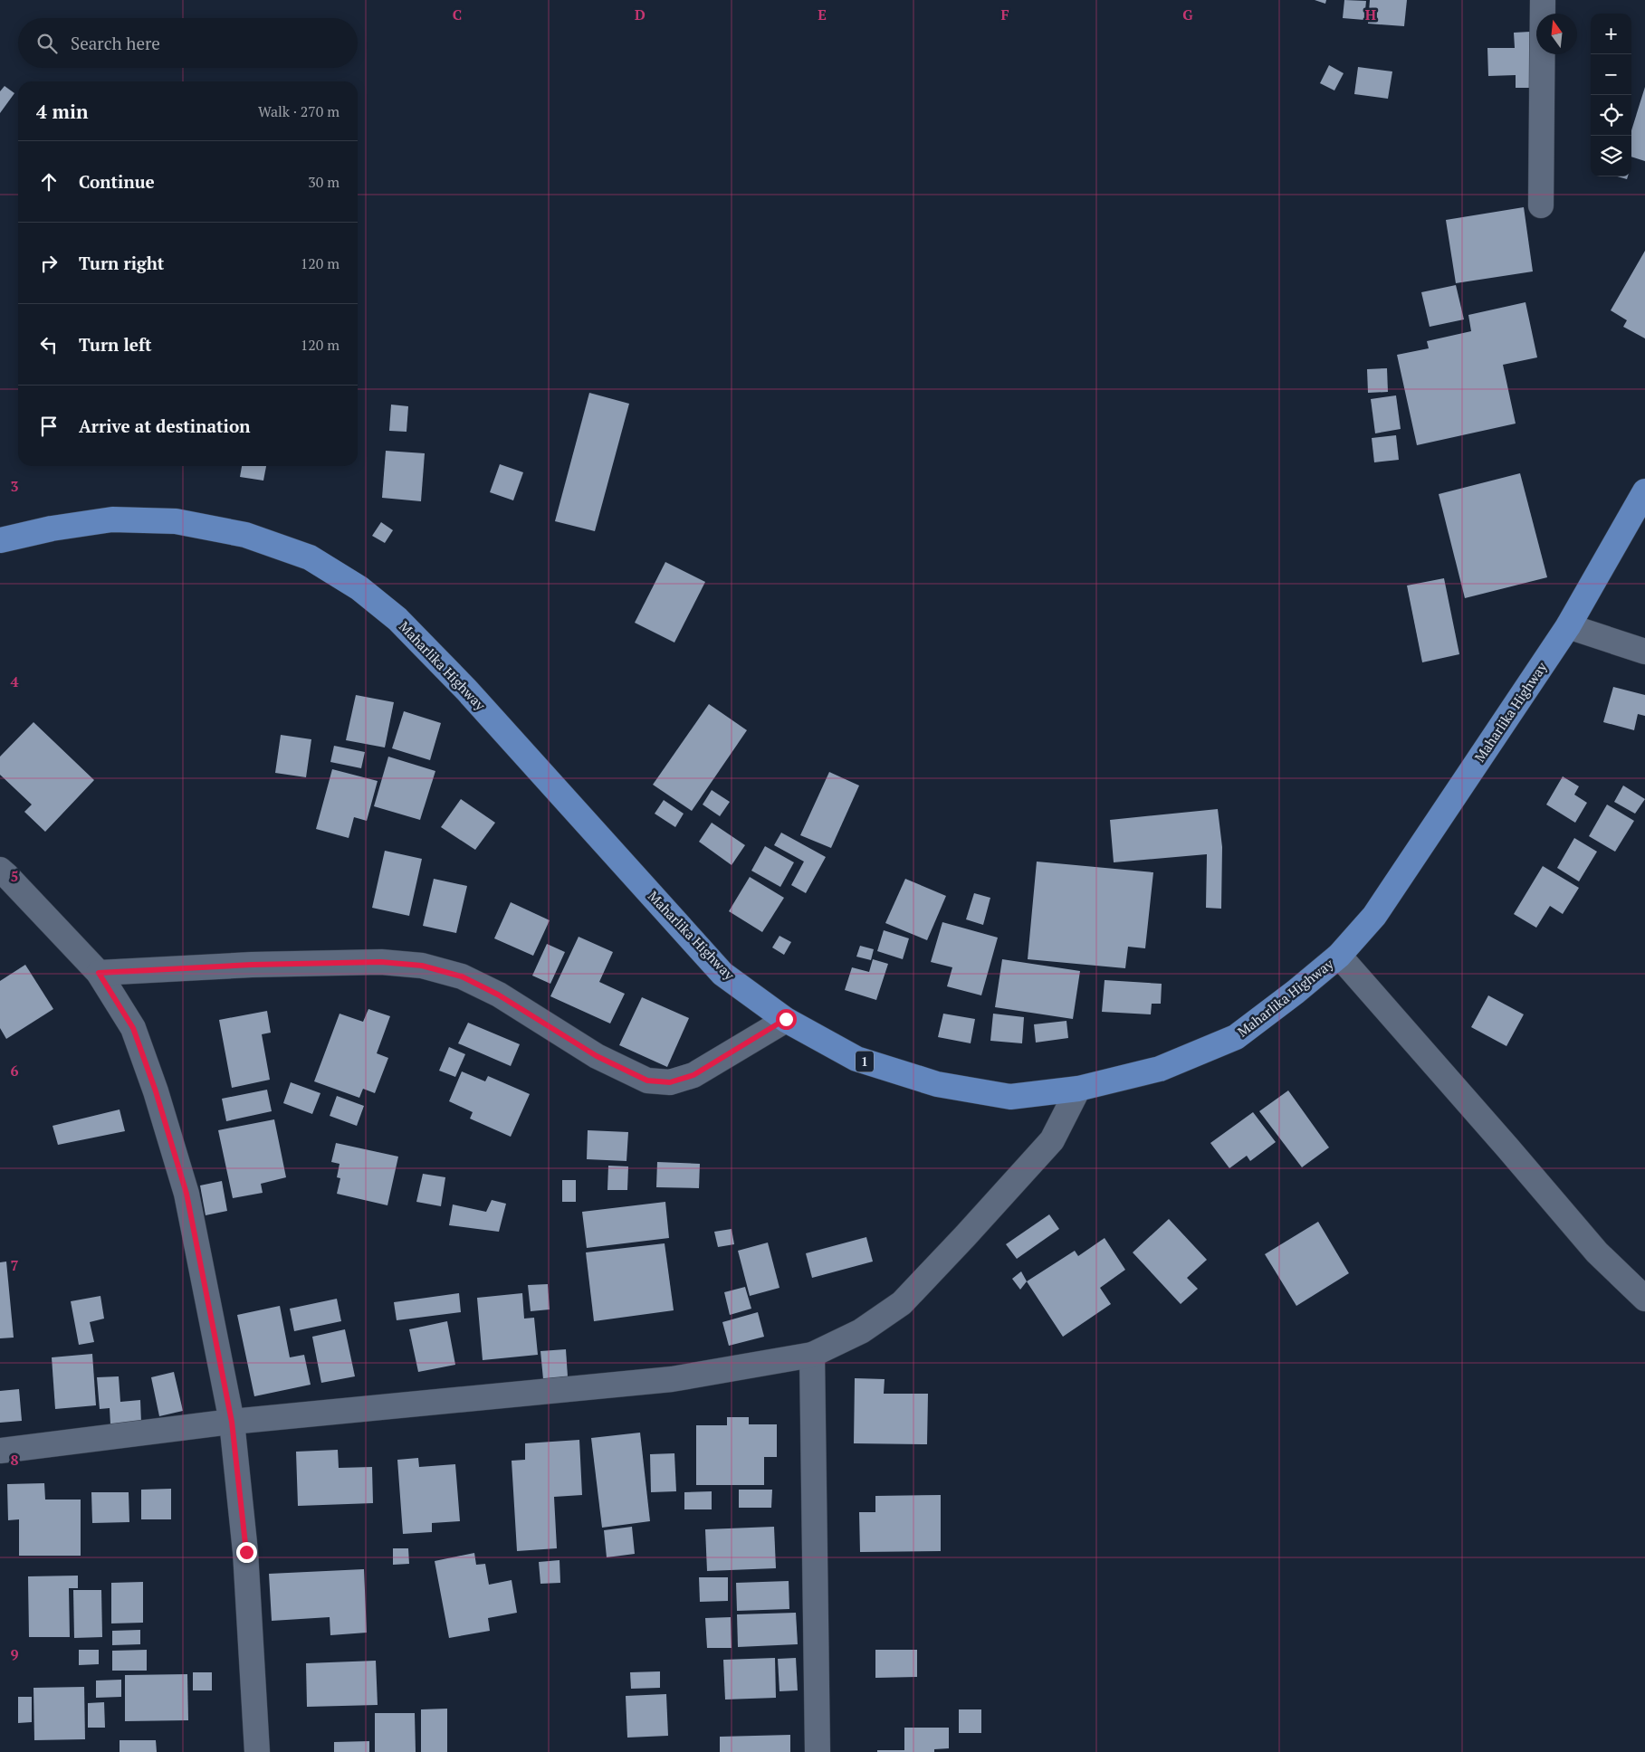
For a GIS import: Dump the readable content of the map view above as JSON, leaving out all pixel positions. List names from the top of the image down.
{
  "streets": {
    "highway": ["Maharlika Highway", "1"]
  },
  "north": "top",
  "page": {
    "map_buttons": ["+", "−"],
    "search": "Search here",
    "heading": ["4 min", "Walk · 270 m"],
    "list": [
      ["Continue", "30 m"],
      ["Turn right", "120 m"],
      ["Turn left", "120 m"],
      "Arrive at destination"
    ]
  },
  "grid": {
    "columns": [
      "C",
      "D",
      "E",
      "F",
      "G",
      "H"
    ],
    "rows": [
      "3",
      "4",
      "5",
      "6",
      "7",
      "8",
      "9"
    ]
  }
}
